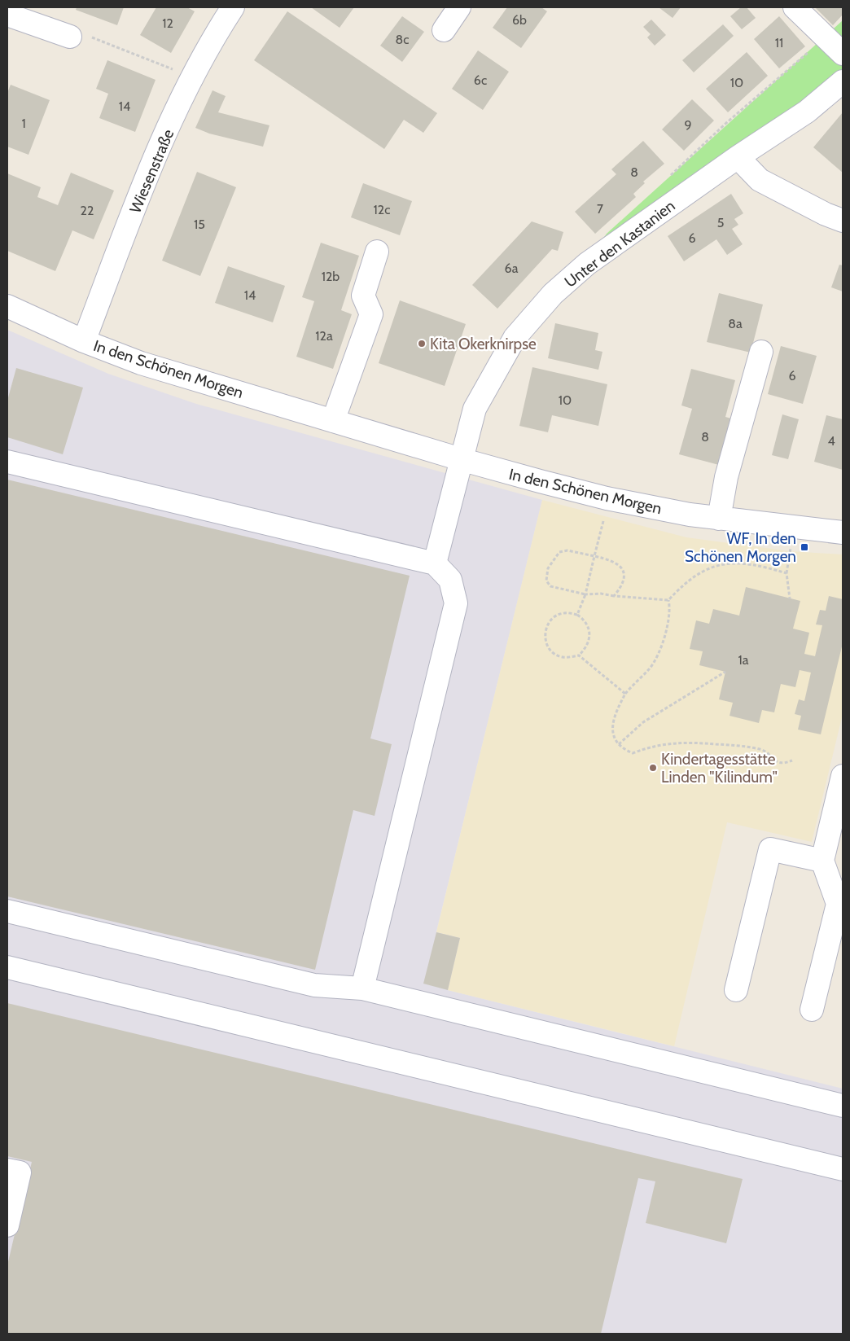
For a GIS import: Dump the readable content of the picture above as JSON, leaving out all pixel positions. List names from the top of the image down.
{
  "streets": {
    "street": ["Wiesenstraße", "Unter den Kastanien", "In den Schönen Morgen"]
  },
  "crossings": [
    ["Wiesenstraße", "In den Schönen Morgen"],
    ["Unter den Kastanien", "In den Schönen Morgen"]
  ],
  "places": {
    "other": ["Kita Okerknirpse", "Kindertagesstätte Linden \"Kilindum\""],
    "transit": ["WF, In den Schönen Morgen"]
  },
  "house_numbers": [
    "6b",
    "12",
    "8c",
    "11",
    "6c",
    "10",
    "14",
    "1",
    "9",
    "8",
    "7",
    "12c",
    "22",
    "5",
    "15",
    "6",
    "6a",
    "12b",
    "14",
    "8a",
    "12a",
    "6",
    "10",
    "8",
    "4",
    "1a"
  ]
}
